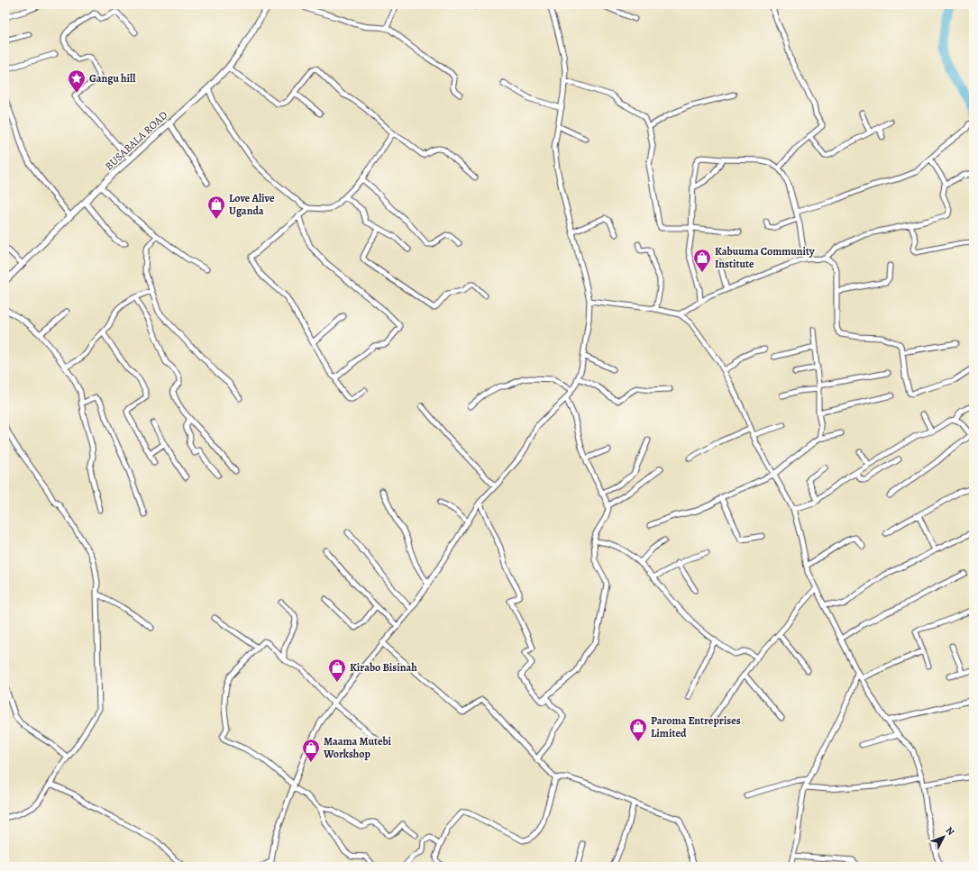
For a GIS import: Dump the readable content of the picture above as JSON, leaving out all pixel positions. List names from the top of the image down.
{
  "streets": {
    "street": ["BUSABALA ROAD"]
  },
  "places": {
    "place": ["Gangu hill"],
    "shop": [
      "Love Alive Uganda",
      "Kabuuma Community Institute",
      "Kirabo Bisinah",
      "Paroma Entreprises Limited",
      "Maama Mutebi Workshop"
    ]
  },
  "north": "top right"
}
